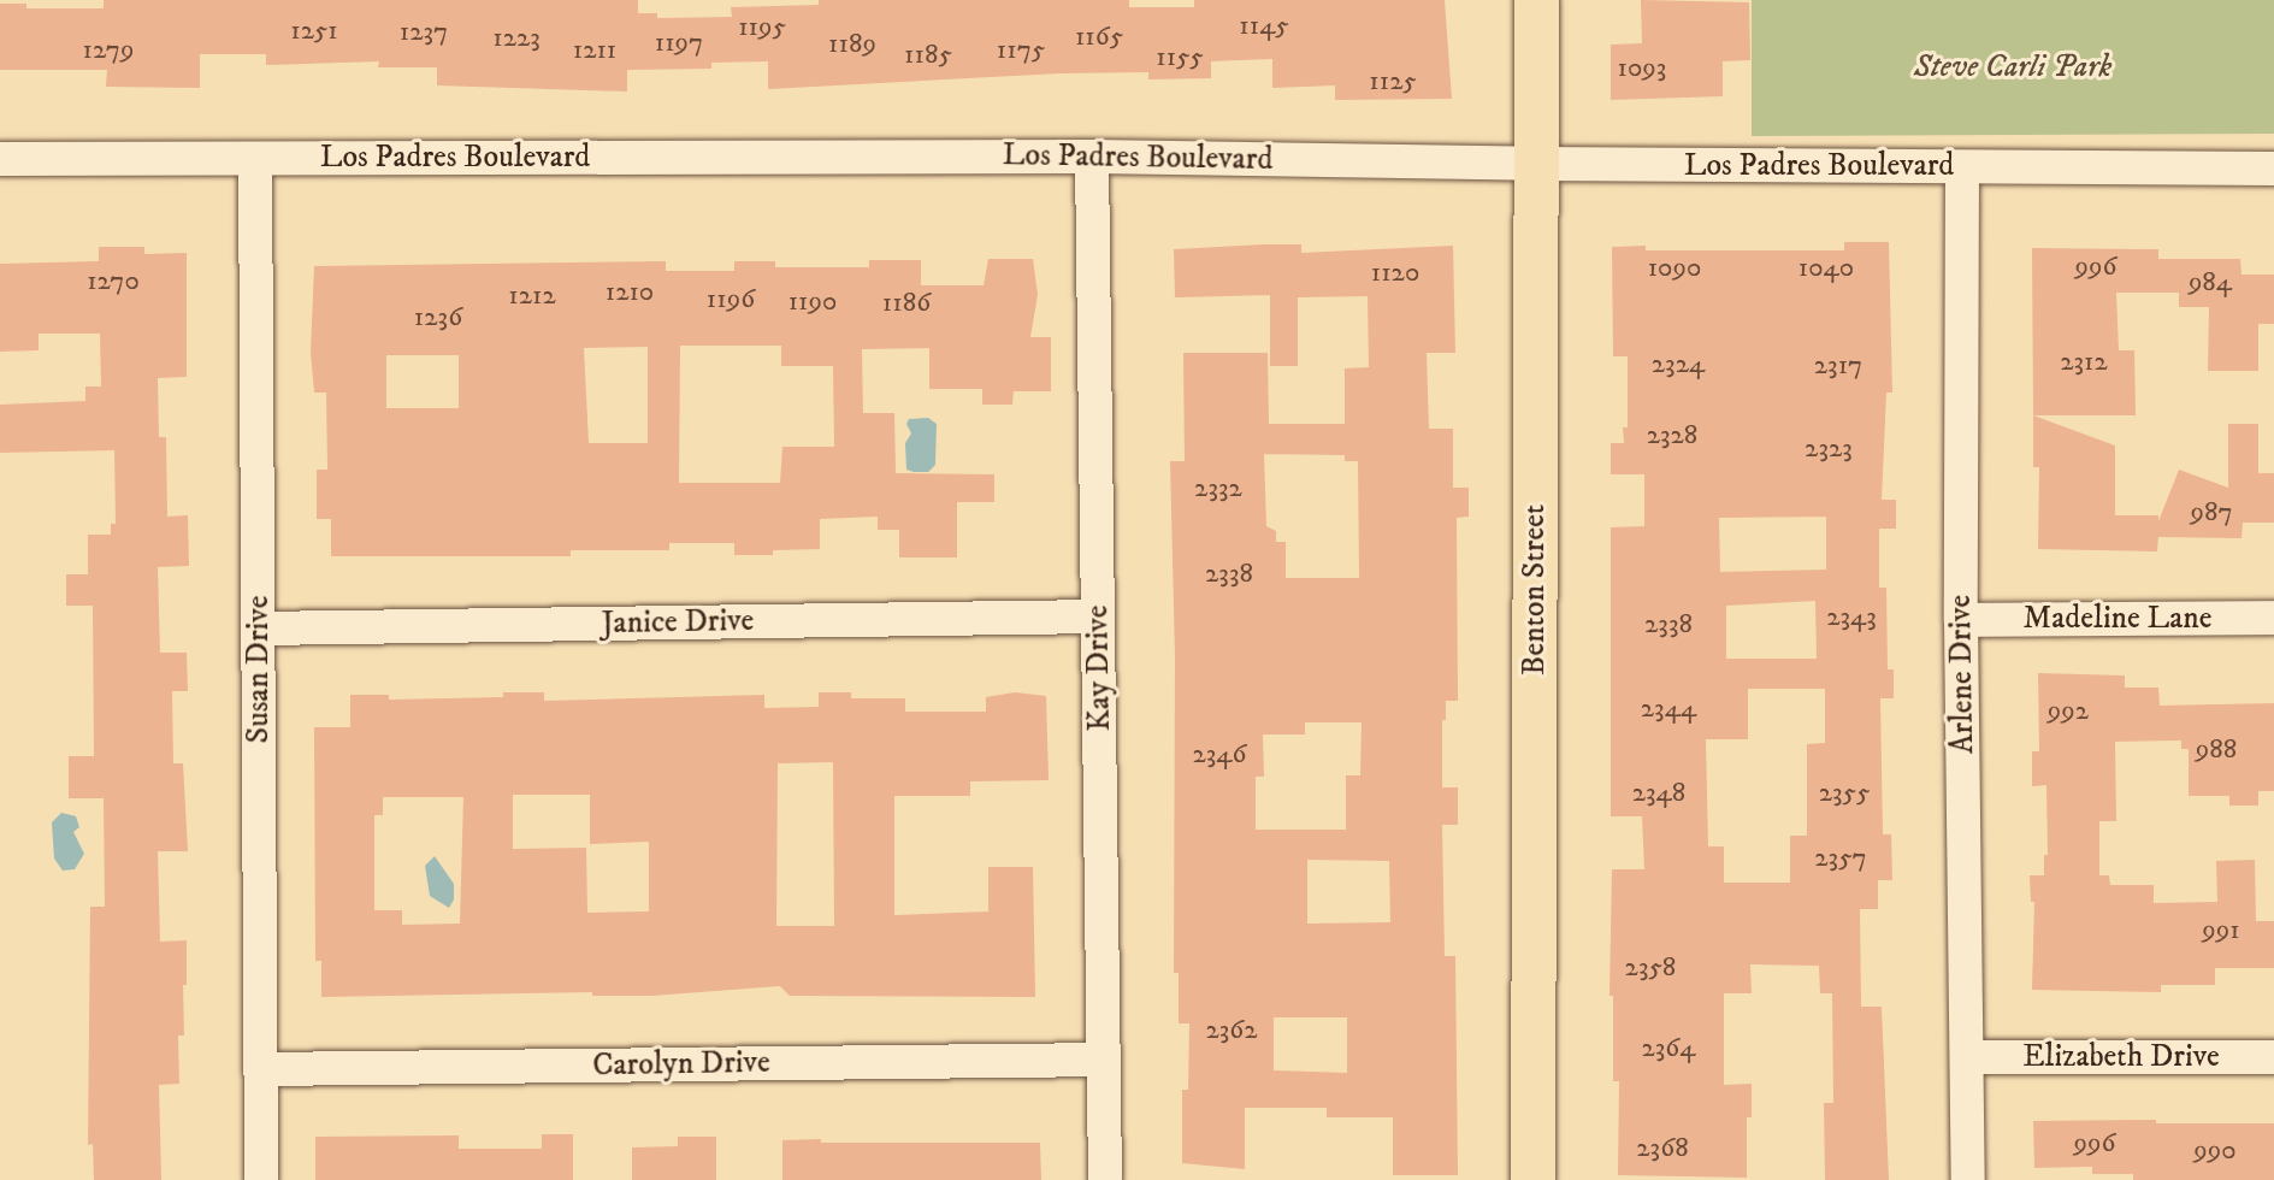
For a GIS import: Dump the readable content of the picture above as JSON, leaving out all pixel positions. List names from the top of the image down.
{
  "streets": {
    "main road": ["Benton Street"],
    "street": [
      "Los Padres Boulevard",
      "Madeline Lane",
      "Janice Drive",
      "Kay Drive",
      "Susan Drive",
      "Arlene Drive",
      "Elizabeth Drive",
      "Carolyn Drive"
    ]
  },
  "crossings": [
    ["Los Padres Boulevard", "Benton Street"],
    ["Los Padres Boulevard", "Kay Drive"],
    ["Los Padres Boulevard", "Susan Drive"],
    ["Los Padres Boulevard", "Arlene Drive"],
    ["Madeline Lane", "Arlene Drive"],
    ["Janice Drive", "Kay Drive"],
    ["Janice Drive", "Susan Drive"],
    ["Kay Drive", "Carolyn Drive"],
    ["Susan Drive", "Carolyn Drive"],
    ["Arlene Drive", "Elizabeth Drive"]
  ],
  "parks": ["Steve Carli Park"],
  "house_numbers": [
    "1145",
    "1195",
    "1251",
    "1237",
    "1165",
    "1223",
    "1197",
    "1189",
    "1279",
    "1211",
    "1175",
    "1185",
    "1155",
    "1093",
    "1125",
    "996",
    "1090",
    "1040",
    "1120",
    "1270",
    "984",
    "1210",
    "1212",
    "1196",
    "1190",
    "1186",
    "1236",
    "2312",
    "2324",
    "2317",
    "2328",
    "2323",
    "2332",
    "987",
    "2338",
    "2343",
    "2338",
    "2344",
    "992",
    "988",
    "2346",
    "2348",
    "2355",
    "2357",
    "991",
    "2358",
    "2362",
    "2364",
    "996",
    "2368",
    "990"
  ]
}
